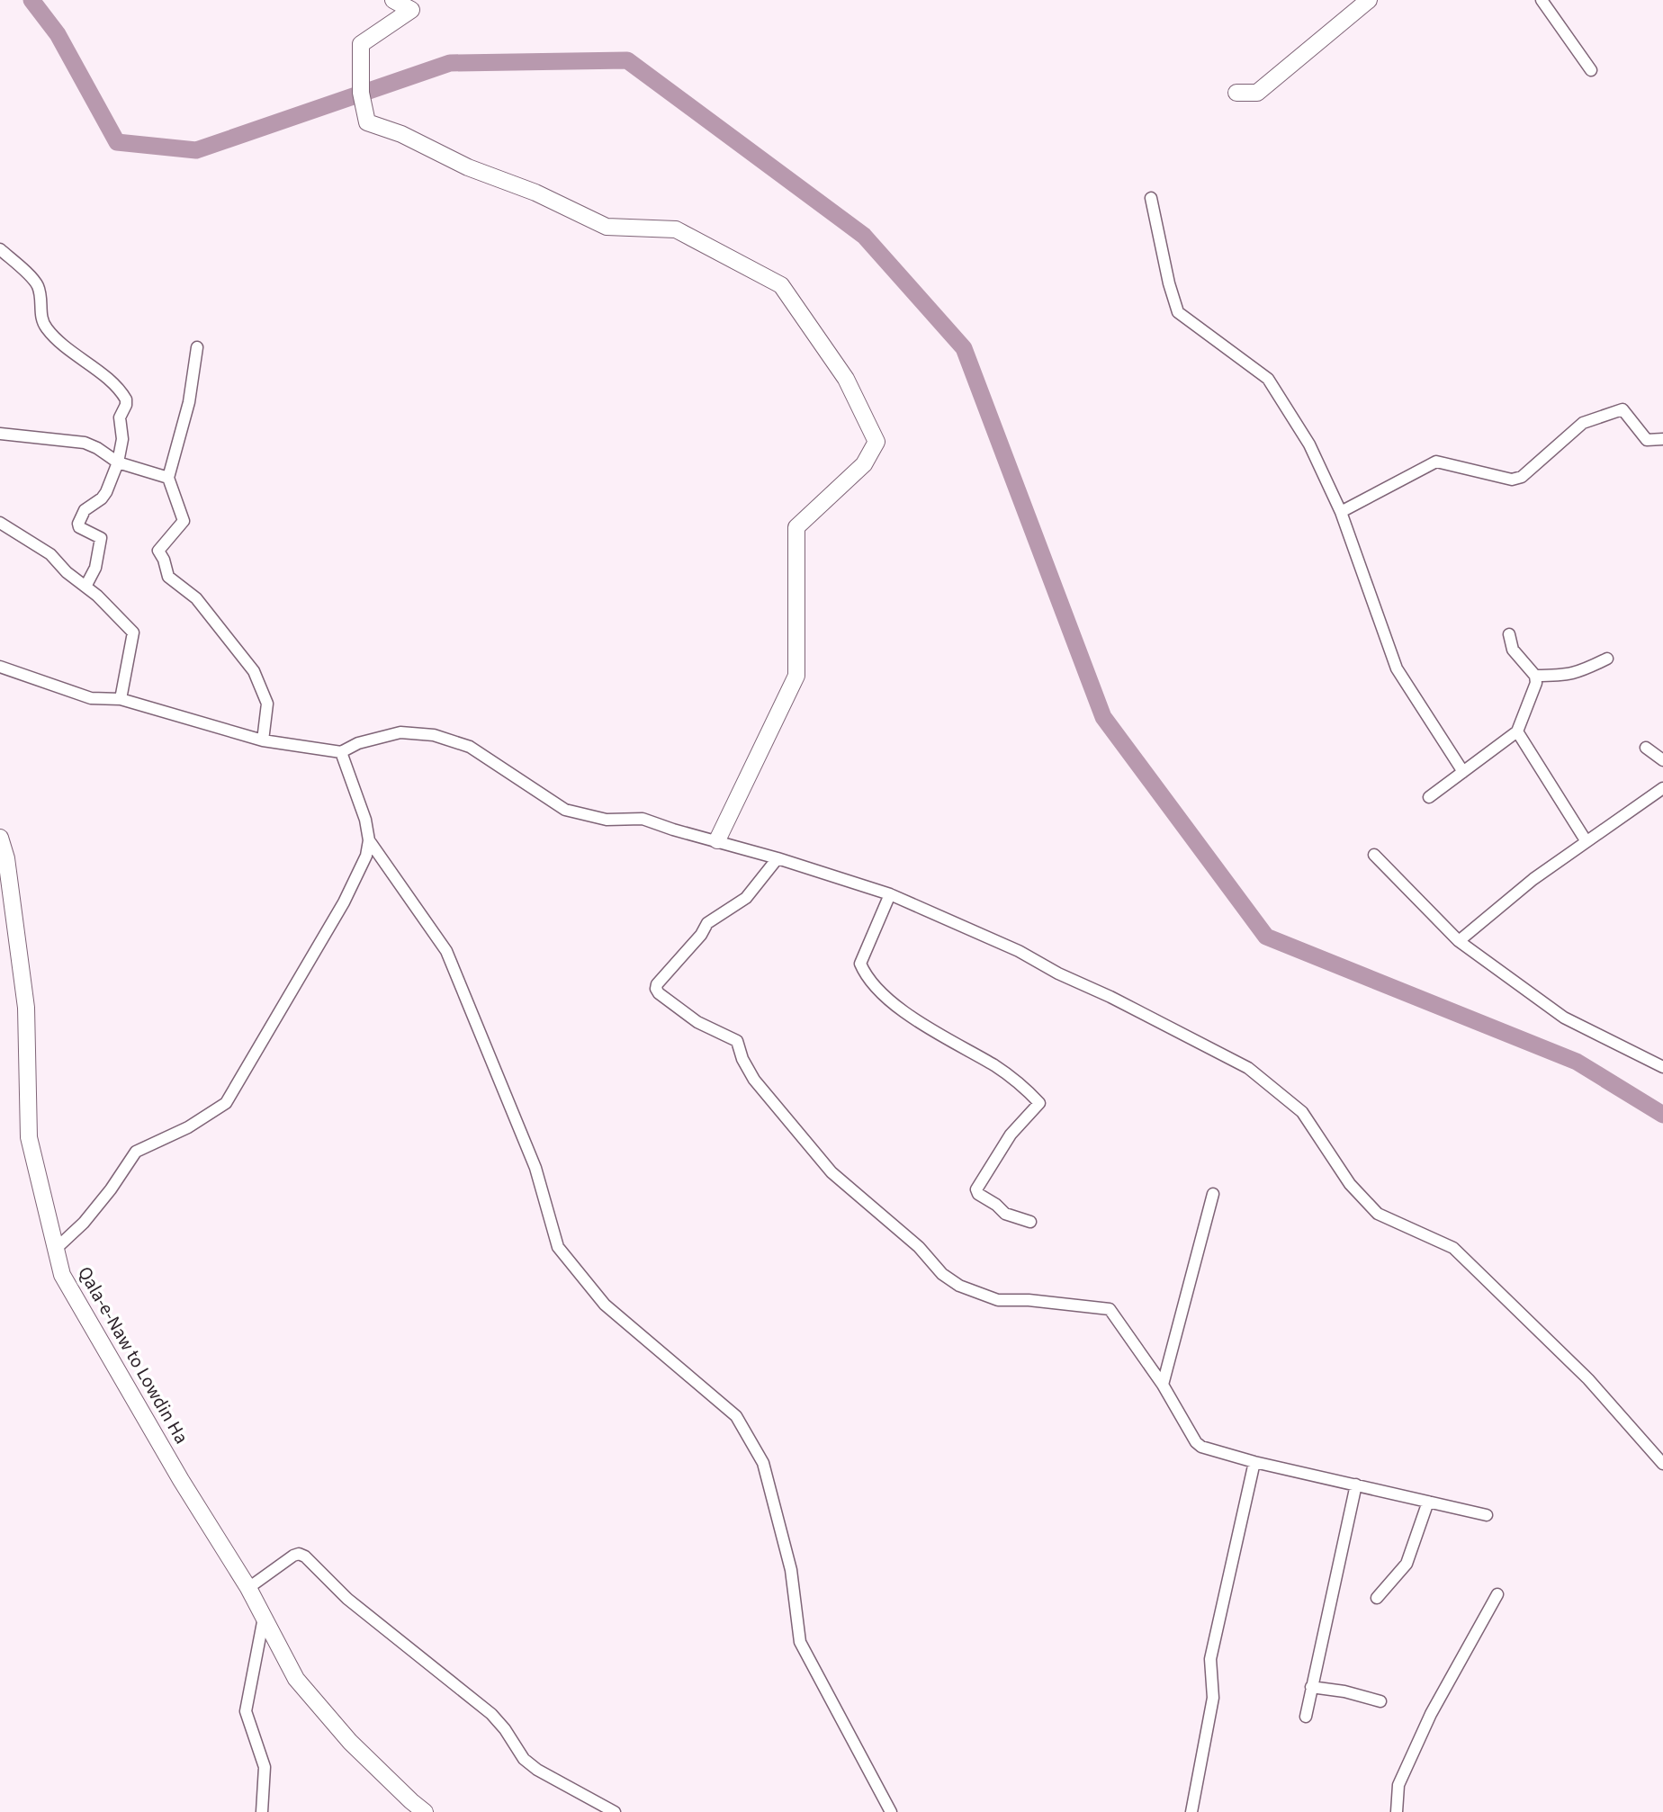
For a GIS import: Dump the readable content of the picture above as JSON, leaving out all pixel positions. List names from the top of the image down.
{
  "streets": {
    "street": ["Qala-e-Naw to Lowdin Ha"]
  }
}
